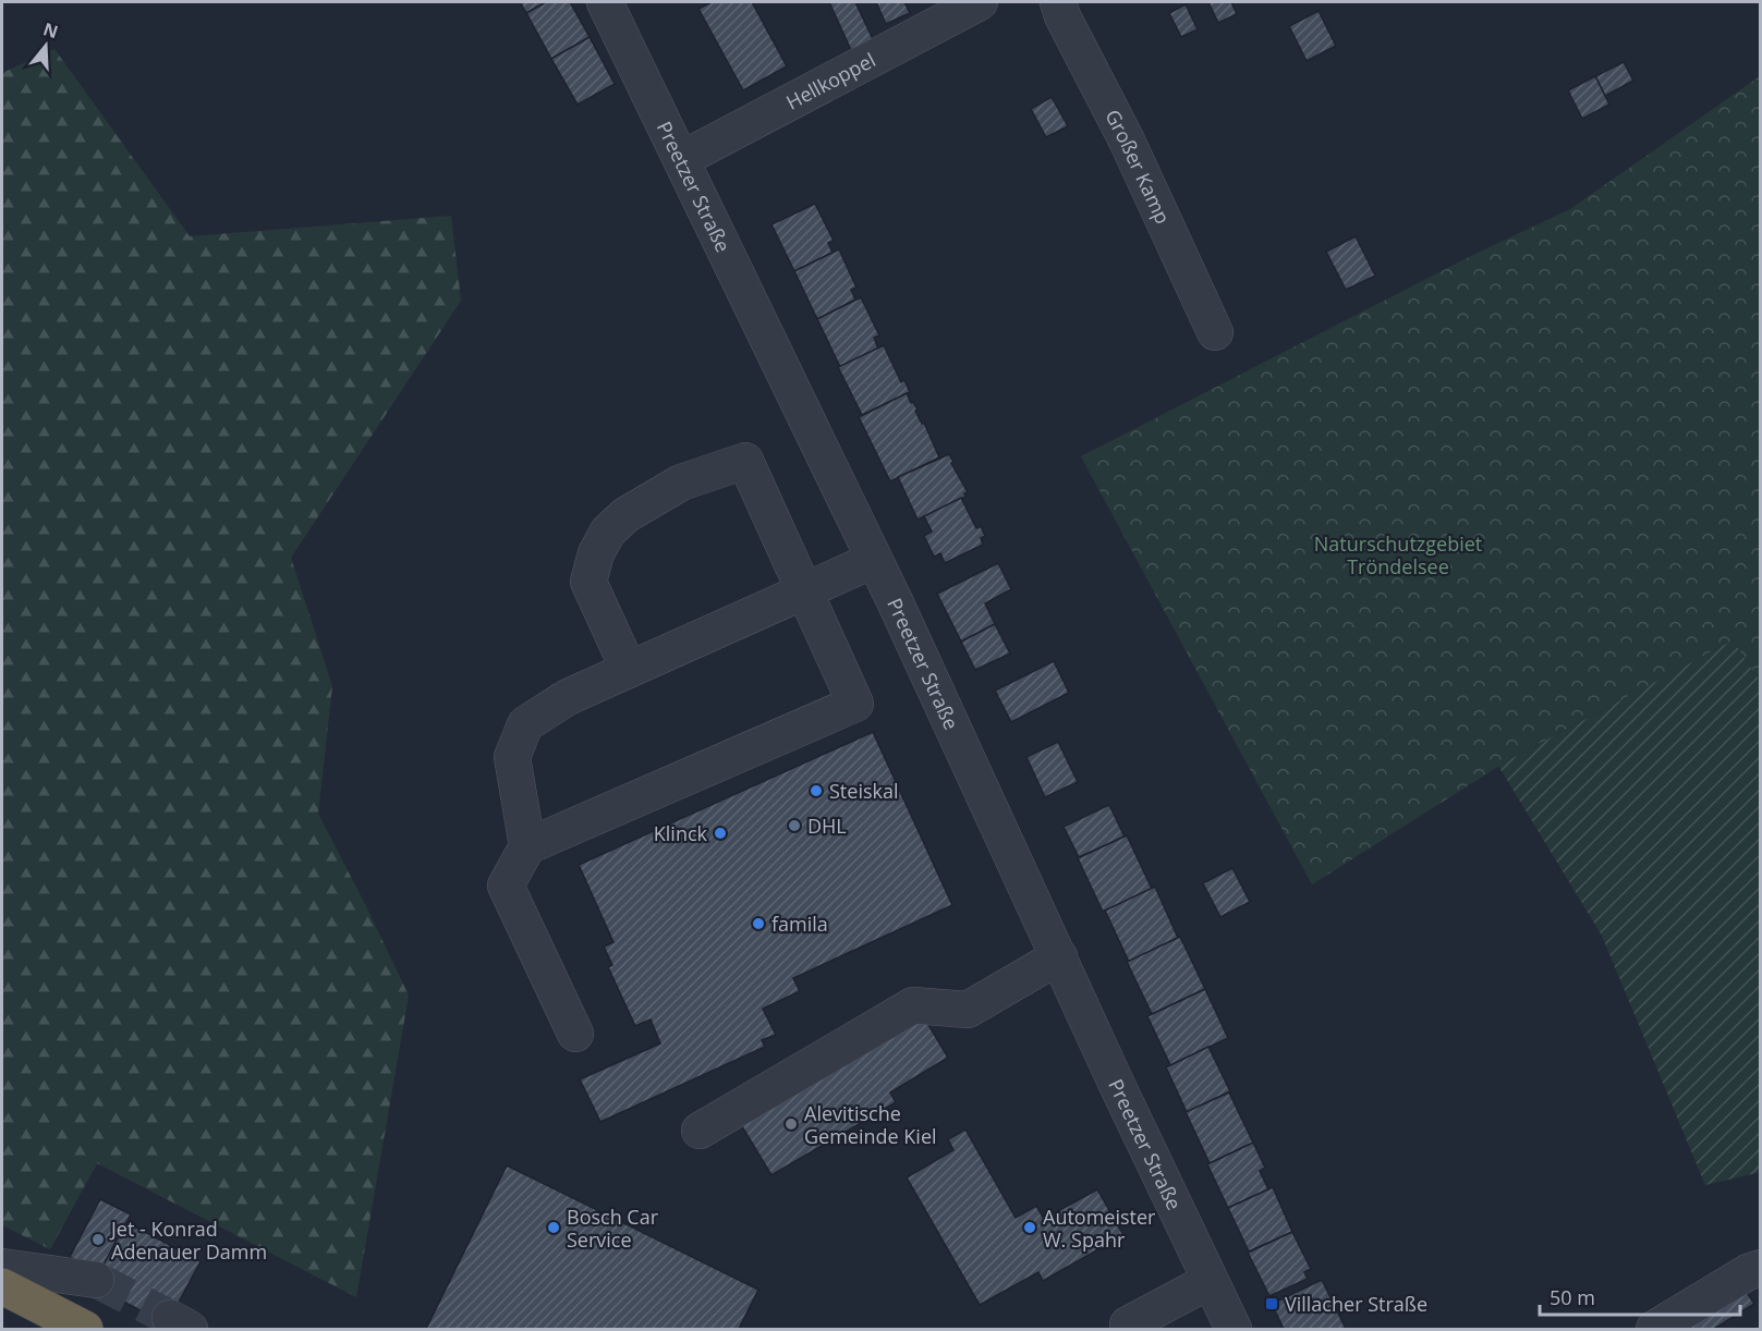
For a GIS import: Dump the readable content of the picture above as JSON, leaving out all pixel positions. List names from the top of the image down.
{
  "streets": {
    "street": ["Hellkoppel", "Großer Kamp", "Preetzer Straße"]
  },
  "crossings": [
    ["Hellkoppel", "Preetzer Straße"]
  ],
  "parks": ["Naturschutzgebiet Tröndelsee"],
  "places": {
    "other": [
      "Steiskal",
      "DHL",
      "Klinck",
      "famila",
      "Alevitische Gemeinde Kiel",
      "Bosch Car Service",
      "Automeister W. Spahr",
      "Jet - Konrad Adenauer Damm"
    ],
    "transit": ["Villacher Straße"]
  },
  "scale_bar": "50 m",
  "north": "top"
}
